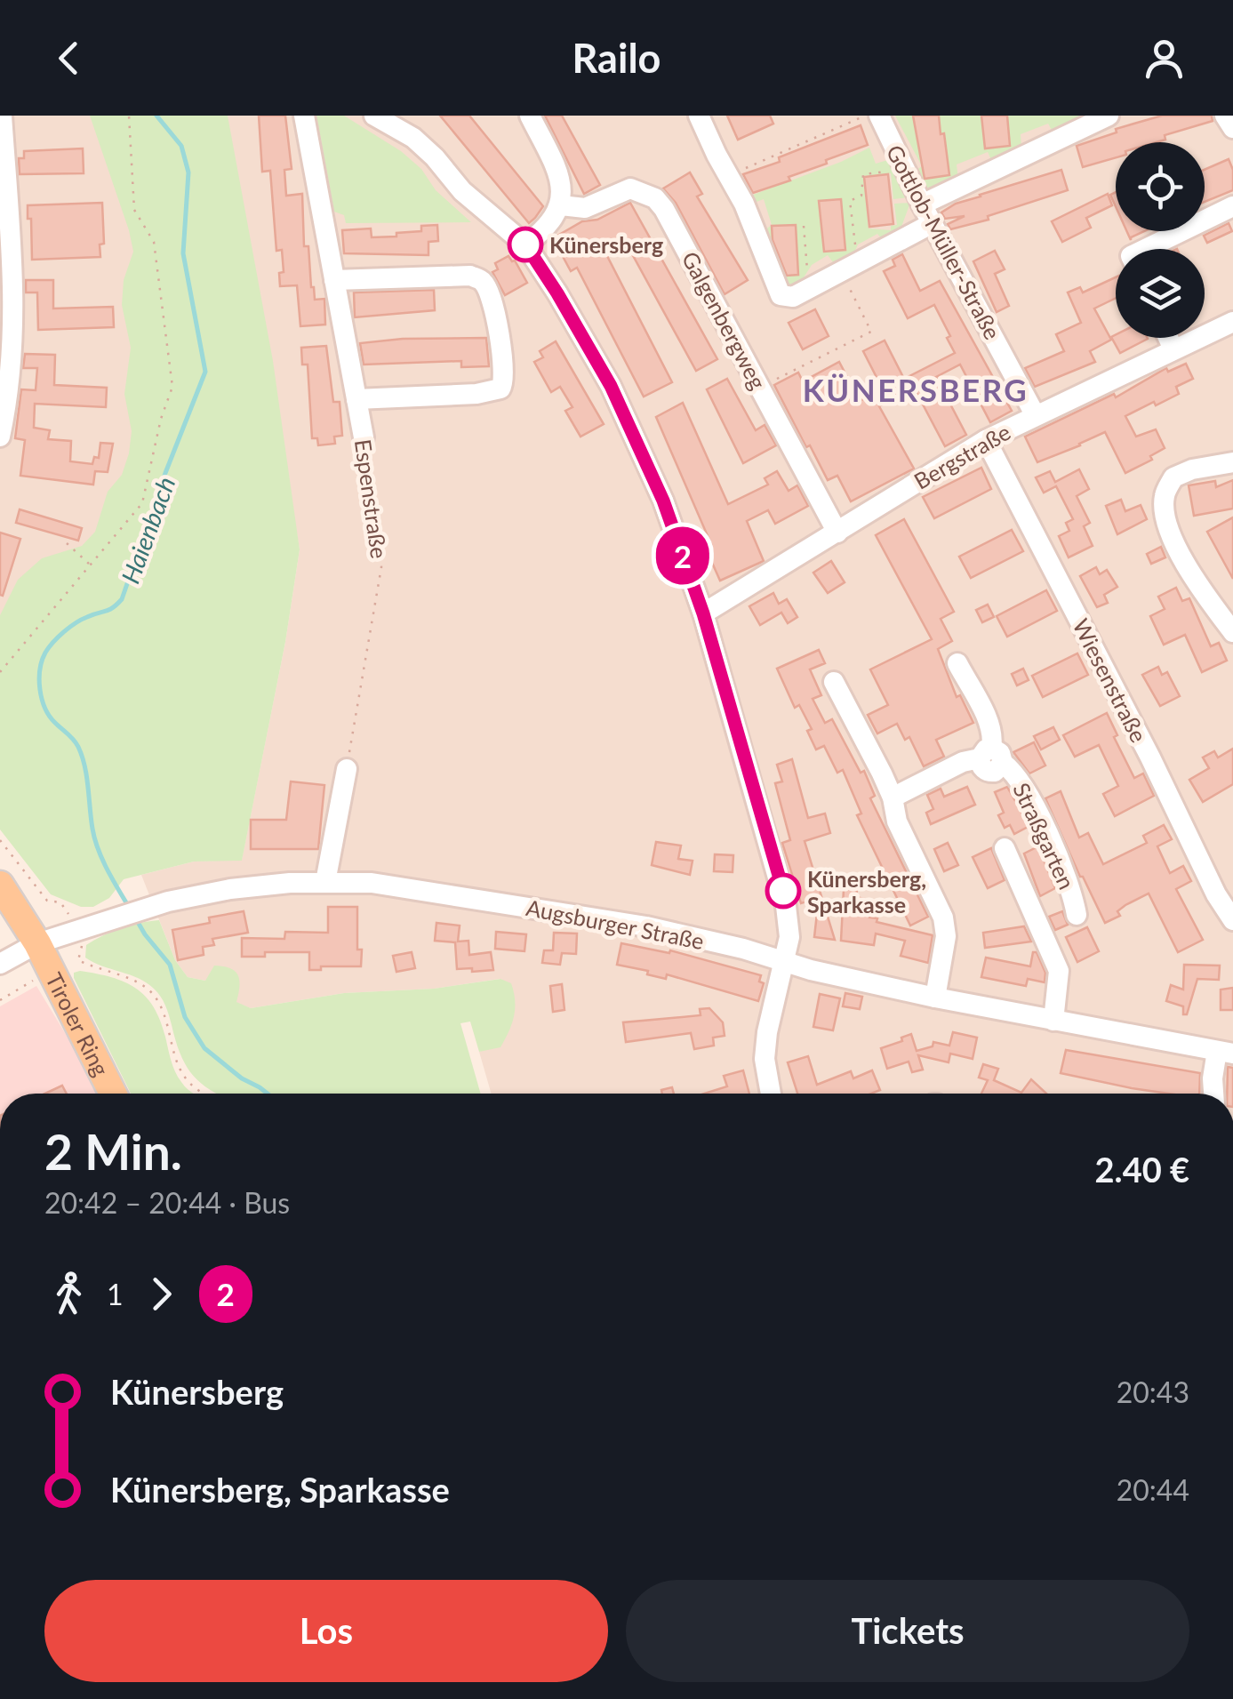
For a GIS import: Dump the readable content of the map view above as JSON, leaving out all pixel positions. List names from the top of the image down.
{
  "streets": {
    "main road": ["Tiroler Ring"],
    "street": [
      "Gottlob-Müller-Straße",
      "Galgenbergweg",
      "Bergstraße",
      "Espenstraße",
      "Wiesenstraße",
      "Straßgarten",
      "Augsburger Straße"
    ]
  },
  "crossings": [
    ["Gottlob-Müller-Straße", "Bergstraße"],
    ["Galgenbergweg", "Bergstraße"],
    ["Bergstraße", "Wiesenstraße"],
    ["Augsburger Straße", "Tiroler Ring"]
  ],
  "districts": ["KÜNERSBERG"],
  "water": ["Haienbach"],
  "places": ["Künersberg", "Künersberg, Sparkasse"],
  "lines": ["bus line 2"],
  "page": {
    "header": "Railo",
    "on_map": "2",
    "heading": ["2 Min.", "20:42 – 20:44 · Bus", "2.40 €"],
    "legs": ["1", "2"],
    "list": [
      {
        "name": "Künersberg",
        "value": "20:43"
      },
      {
        "name": "Künersberg, Sparkasse",
        "value": "20:44"
      }
    ],
    "buttons": ["Los", "Tickets"]
  }
}
